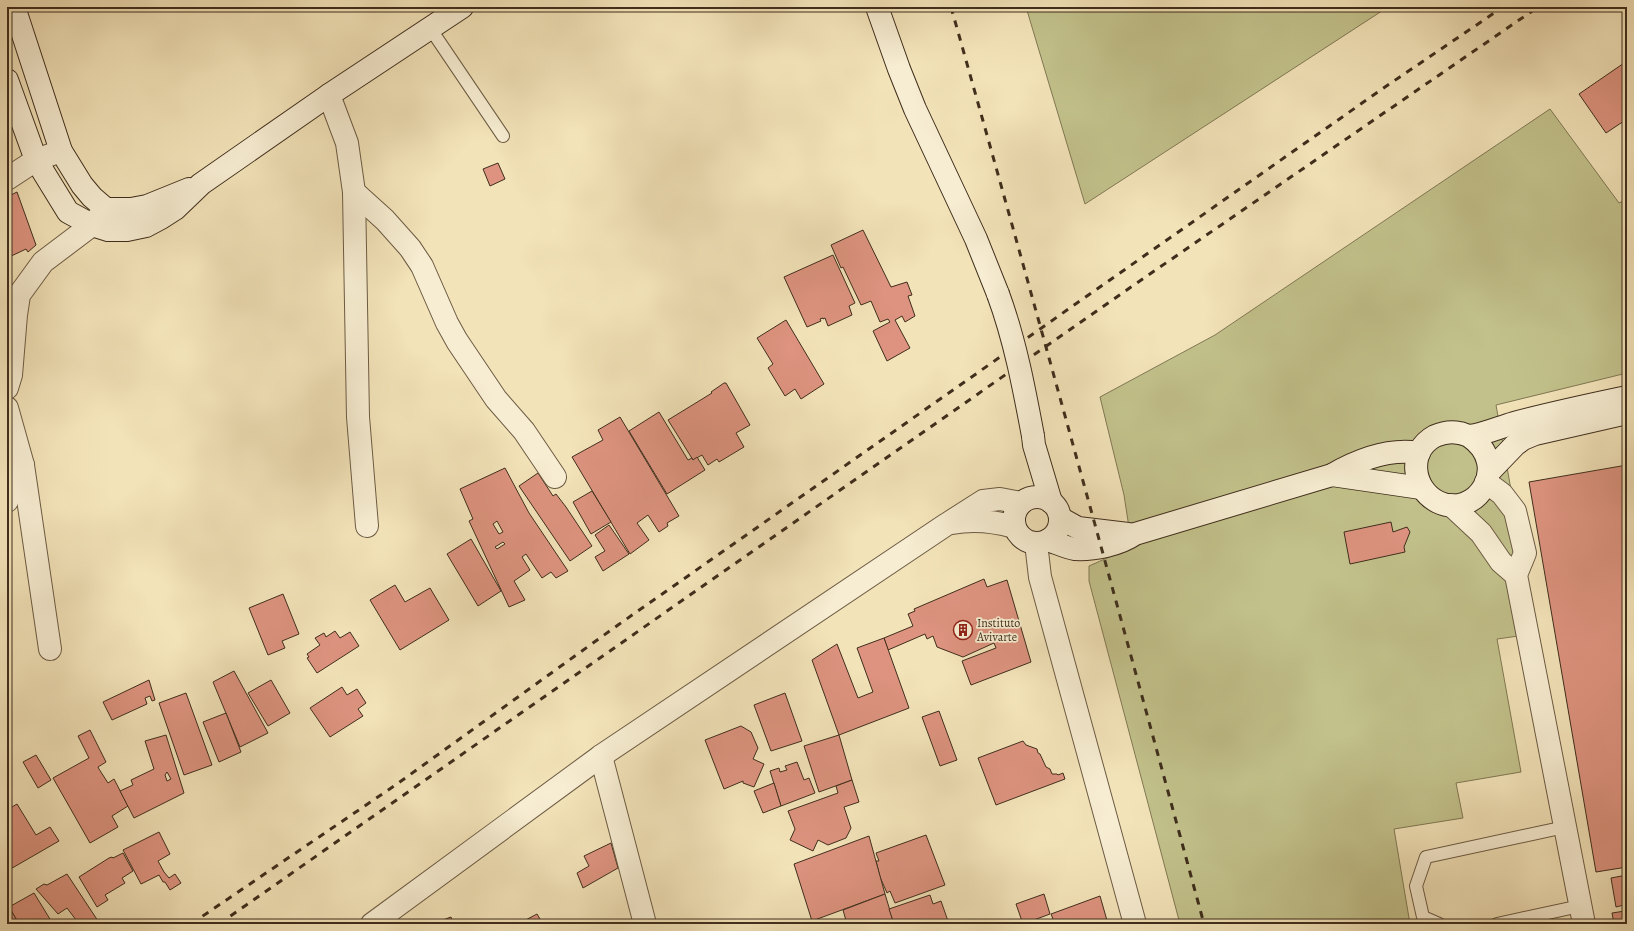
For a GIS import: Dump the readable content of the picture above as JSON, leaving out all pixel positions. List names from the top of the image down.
{
  "places": {
    "building": ["Instituto Avivarte"]
  }
}
